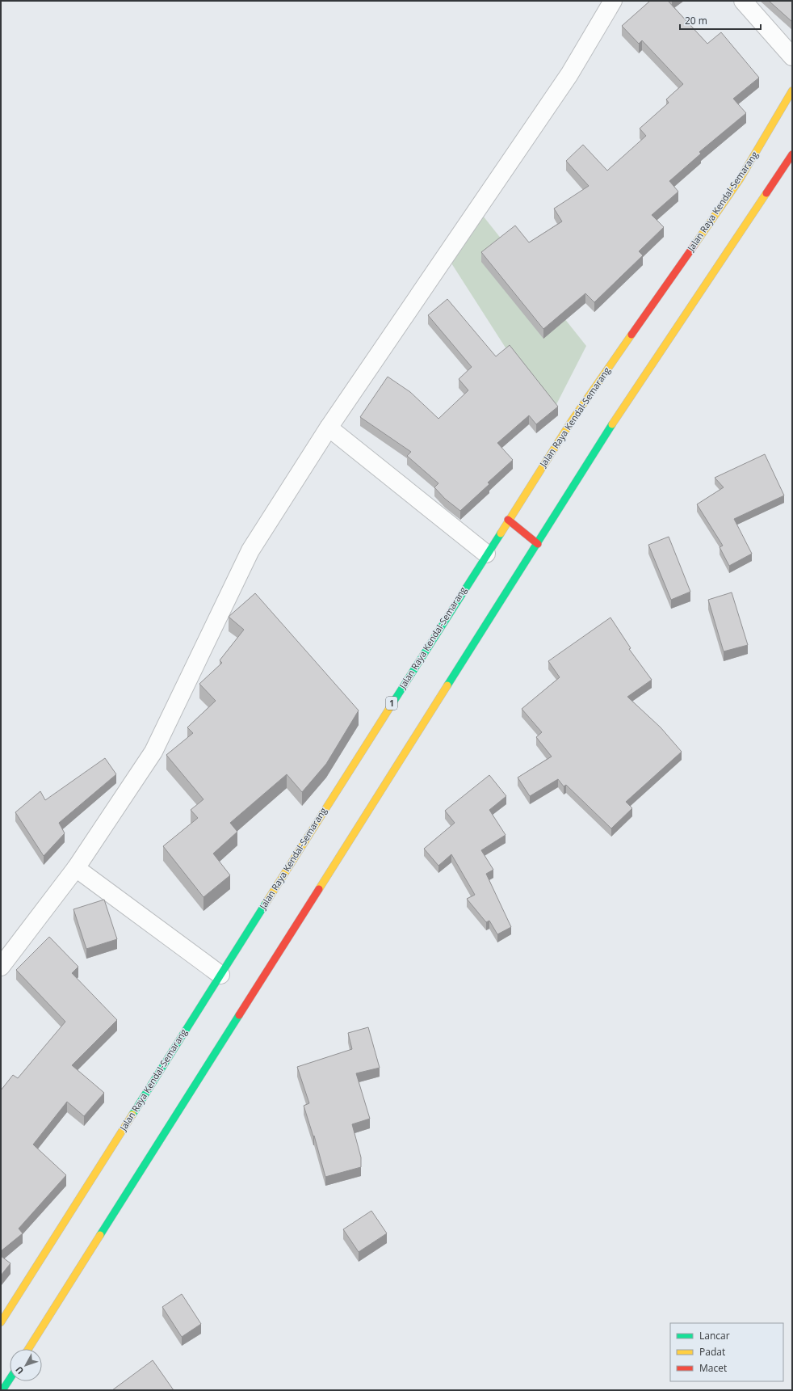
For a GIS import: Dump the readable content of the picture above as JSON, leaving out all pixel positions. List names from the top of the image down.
{
  "streets": {
    "highway": ["Jalan Raya Kendal-Semarang", "1"]
  },
  "legend": ["Lancar", "Padat", "Macet"],
  "scale_bar": "20 m",
  "north": "bottom left"
}
